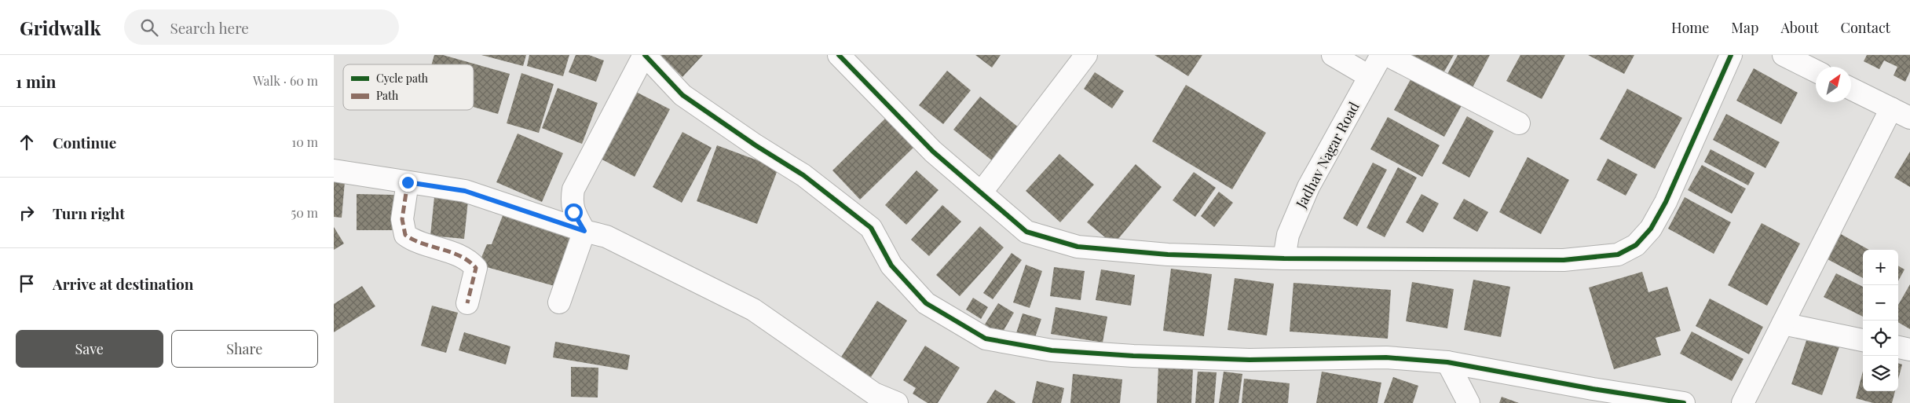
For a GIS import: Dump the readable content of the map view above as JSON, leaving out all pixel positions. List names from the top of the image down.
{
  "streets": {
    "street": ["Jadhav Nagar Road"]
  },
  "legend": ["Cycle path", "Path"],
  "north": "top right",
  "page": {
    "header": "Gridwalk",
    "search": "Search here",
    "nav": [
      "Home",
      "Map",
      "About",
      "Contact"
    ],
    "heading": ["1 min", "Walk · 60 m"],
    "list": [
      ["Continue", "10 m"],
      ["Turn right", "50 m"],
      "Arrive at destination"
    ],
    "map_buttons": ["+", "−"],
    "buttons": ["Save", "Share"]
  }
}
